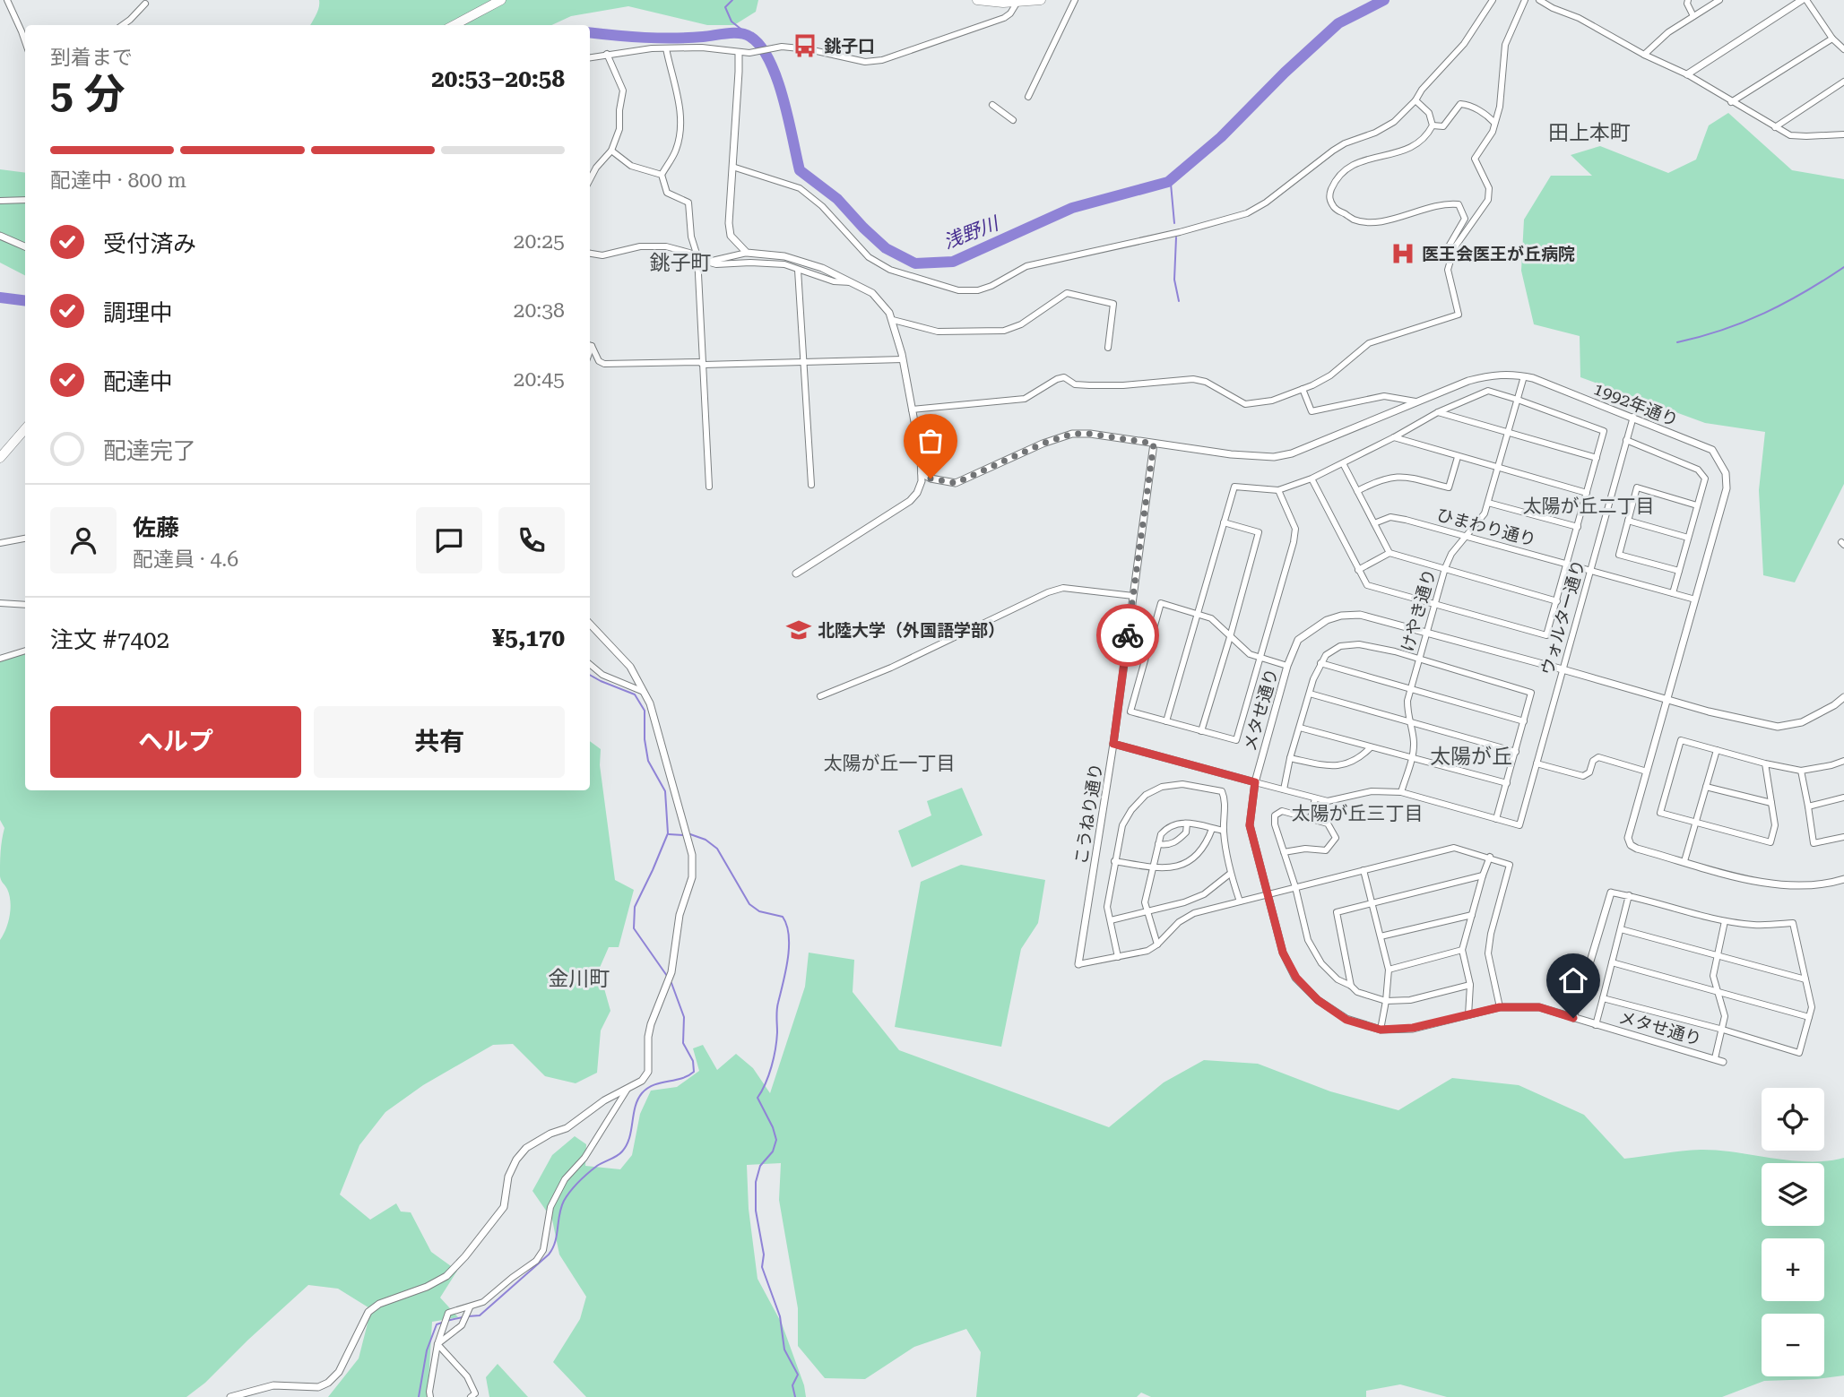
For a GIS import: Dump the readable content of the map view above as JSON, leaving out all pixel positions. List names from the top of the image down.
{
  "streets": {
    "street": [
      "1992年通り",
      "ひまわり通り",
      "けやき通り",
      "ウォルター通り",
      "メタせ通り",
      "こうねり通り"
    ]
  },
  "crossings": [
    ["1992年通り", "ひまわり通り"],
    ["1992年通り", "けやき通り"],
    ["1992年通り", "ウォルター通り"],
    ["1992年通り", "メタせ通り"],
    ["1992年通り", "こうねり通り"],
    ["ひまわり通り", "けやき通り"],
    ["ひまわり通り", "ウォルター通り"],
    ["けやき通り", "メタせ通り"],
    ["ウォルター通り", "メタせ通り"]
  ],
  "districts": [
    "田上本町",
    "銚子町",
    "太陽が丘二丁目",
    "太陽が丘",
    "太陽が丘一丁目",
    "太陽が丘三丁目",
    "金川町"
  ],
  "water": ["浅野川"],
  "places": {
    "bus stop": ["銚子口"],
    "hospital": ["医王会医王が丘病院"],
    "school or university": ["北陸大学（外国語学部）"]
  },
  "page": {
    "heading": ["5 分", "到着まで", "20:53–20:58"],
    "panel": [
      "佐藤",
      "配達員 · 4.6",
      "注文 #7402",
      "¥5,170"
    ],
    "bar": "配達中 · 800 m",
    "list": [
      ["受付済み", "20:25"],
      ["調理中", "20:38"],
      ["配達中", "20:45"],
      "配達完了"
    ],
    "buttons": ["ヘルプ", "共有"],
    "map_buttons": ["+", "−"]
  }
}
